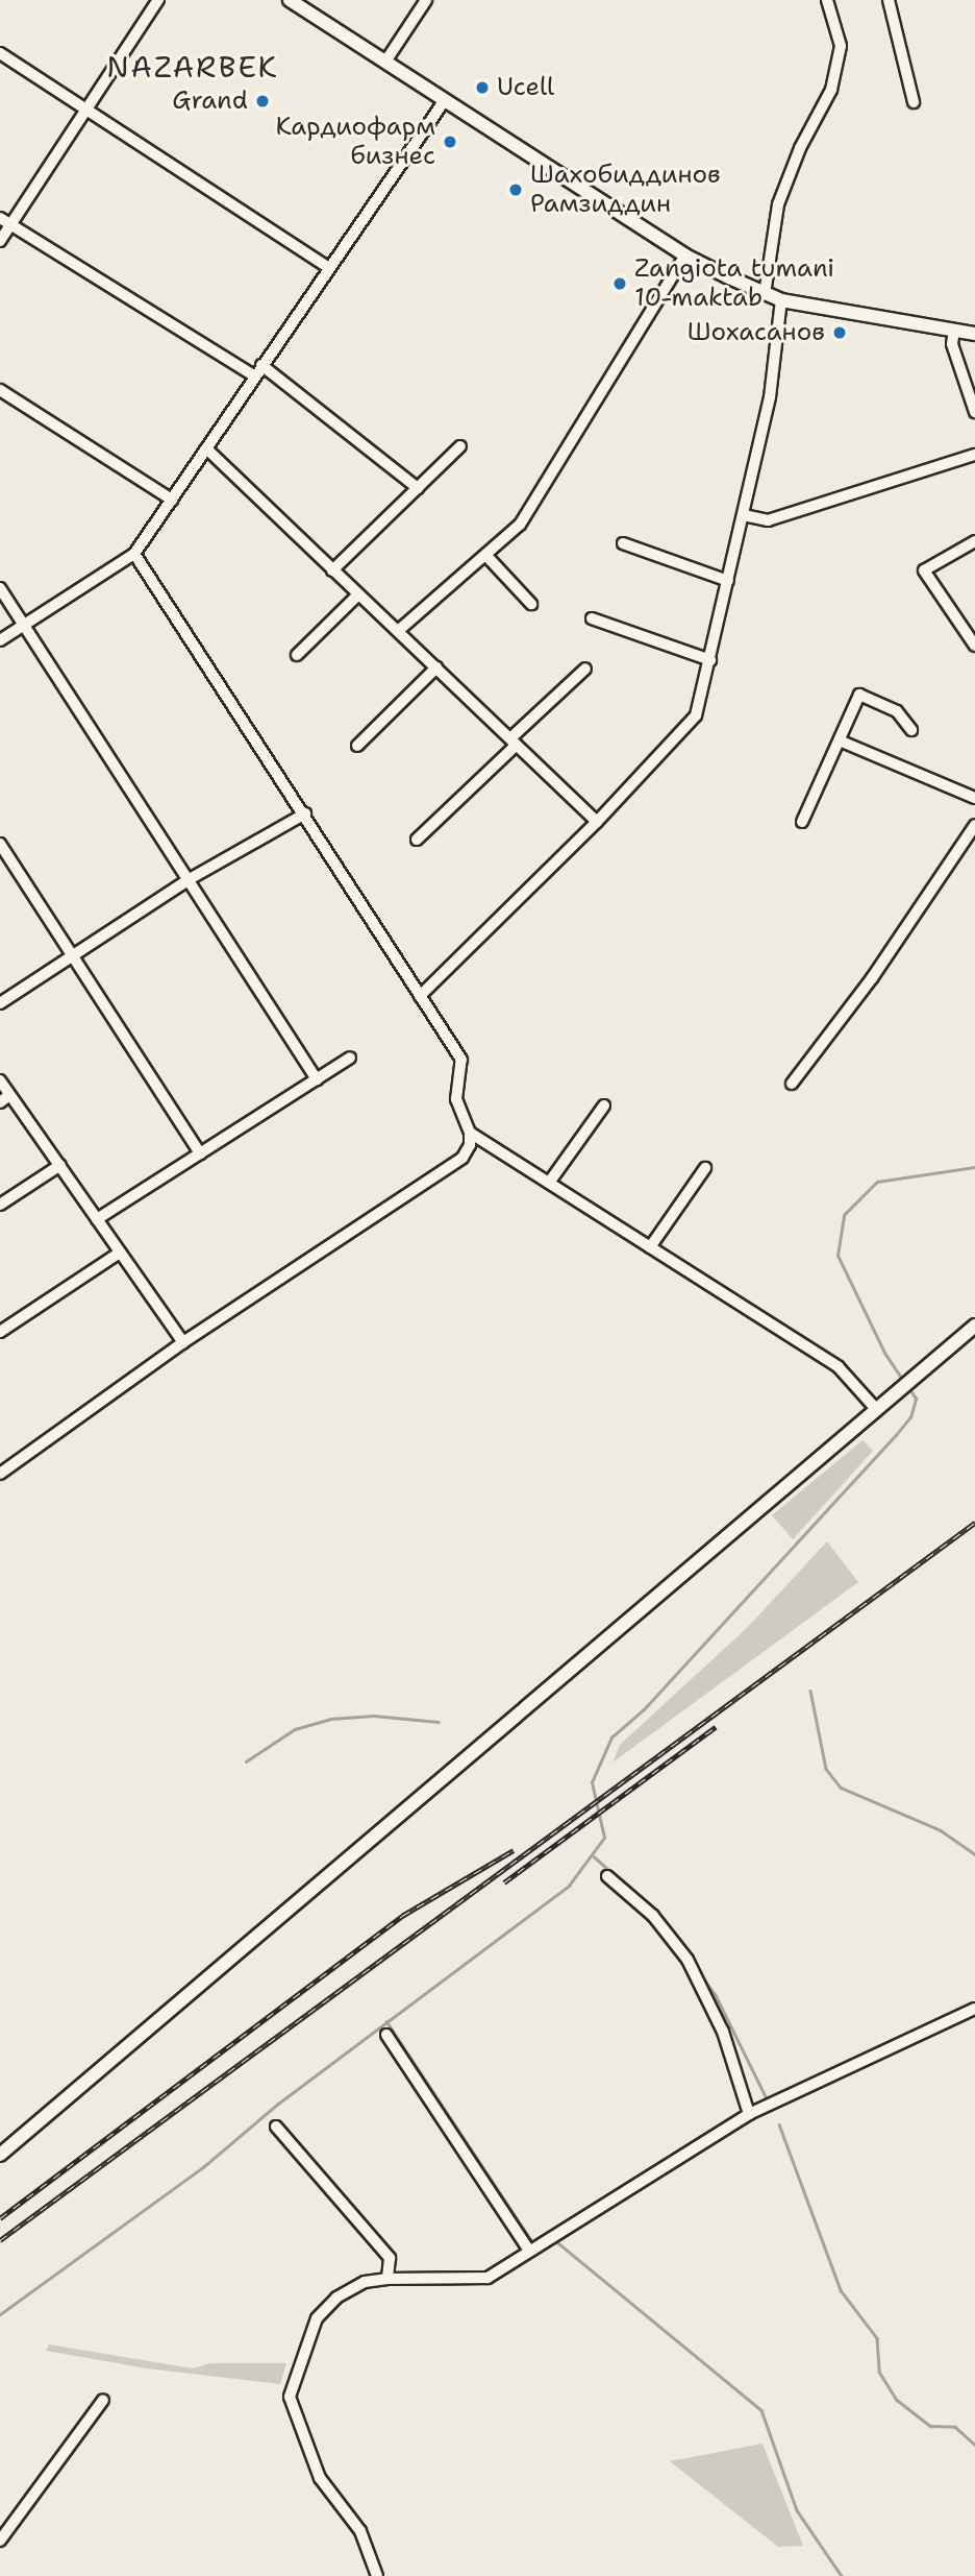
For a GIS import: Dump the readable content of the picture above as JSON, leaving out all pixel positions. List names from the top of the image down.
{
  "districts": ["NAZARBEK"],
  "places": [
    "Ucell",
    "Grand",
    "Кардиофарм бизнес",
    "Шахобиддинов Рамзиддин",
    "Zangiota tumani 10-maktab",
    "Шохасанов"
  ]
}
